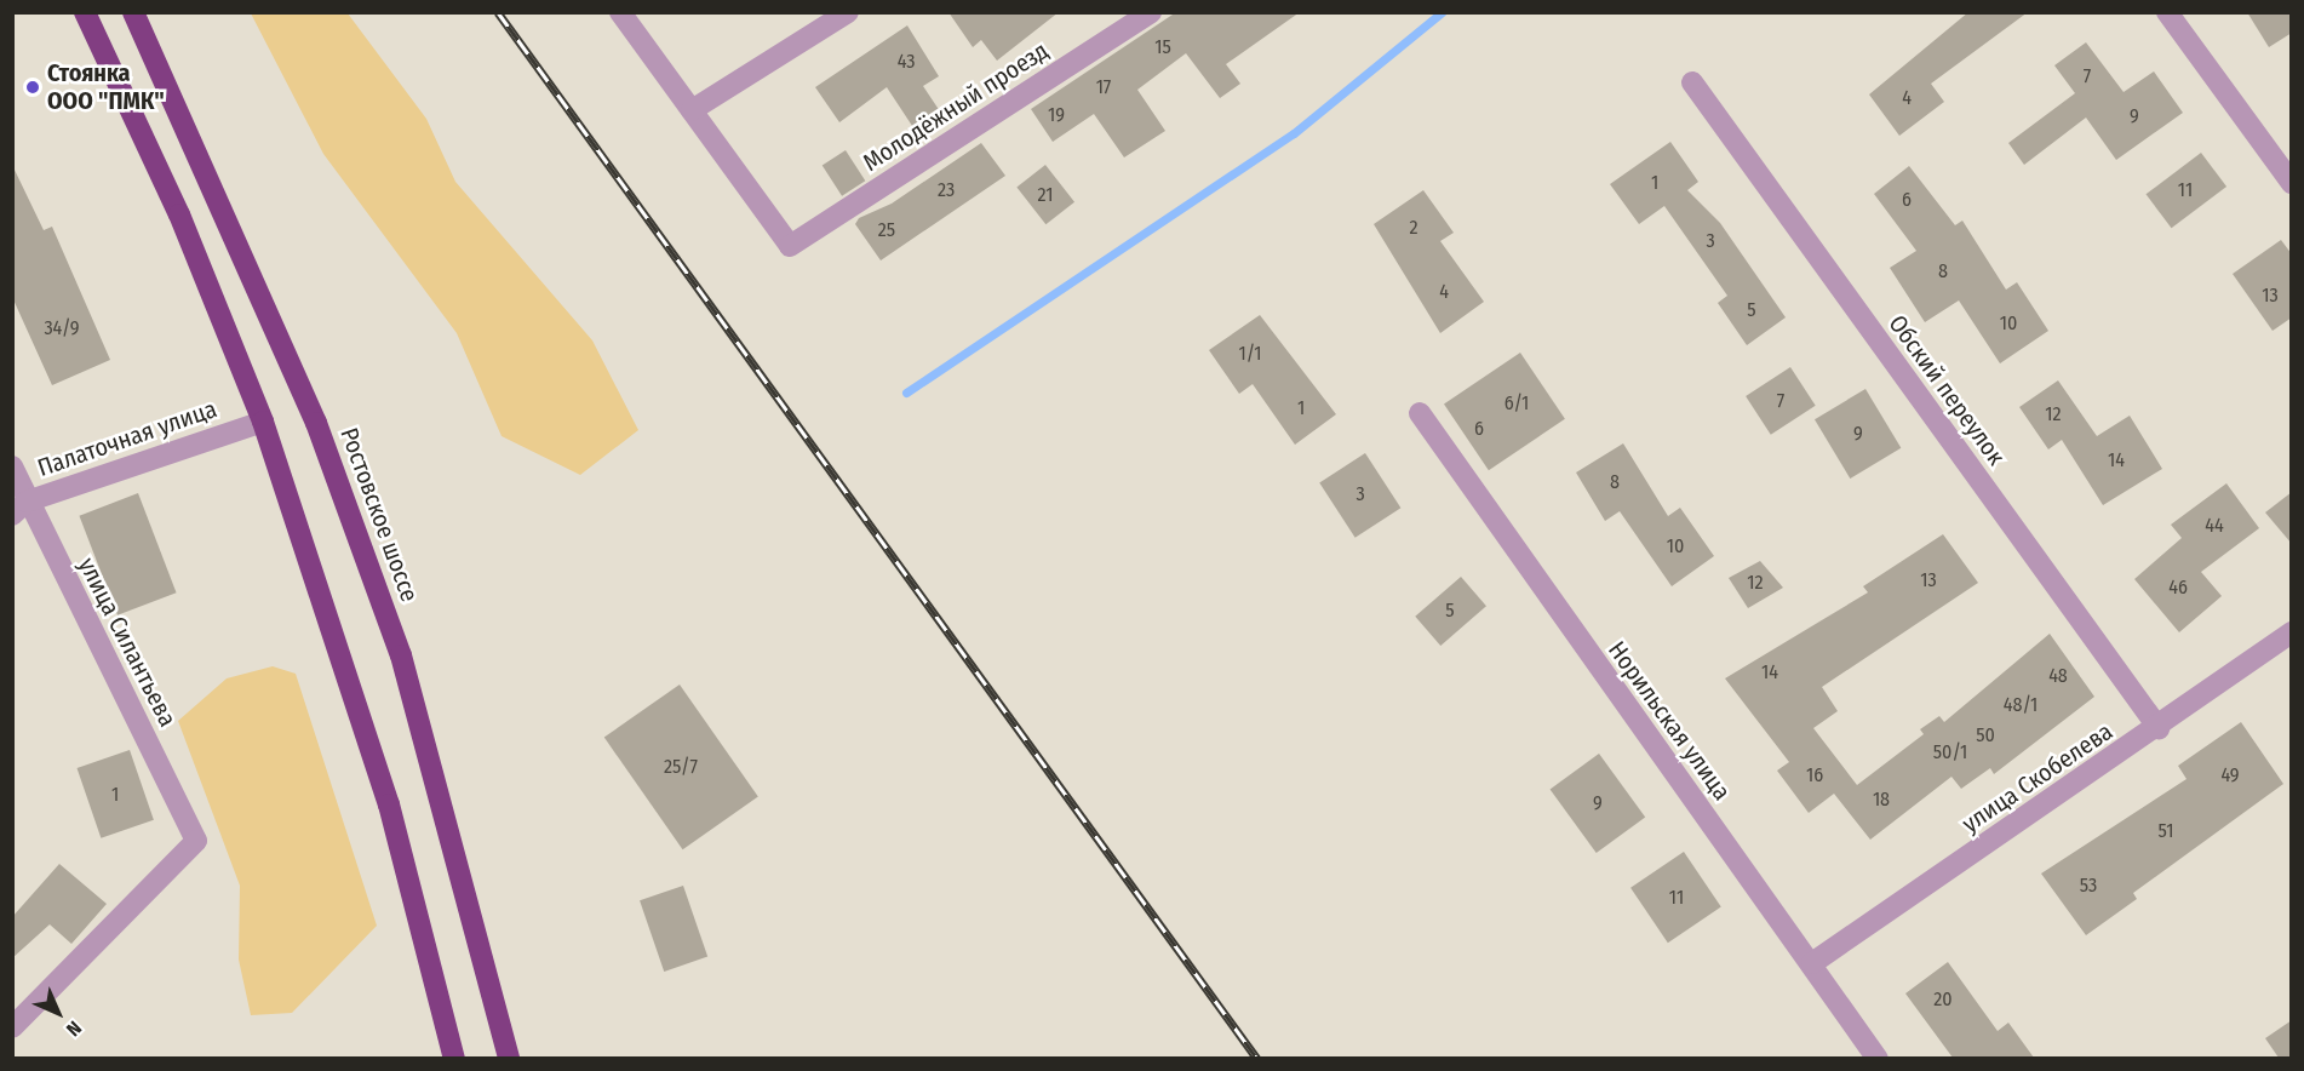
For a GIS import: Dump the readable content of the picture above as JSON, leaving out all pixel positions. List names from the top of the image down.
{
  "streets": {
    "highway": ["Ростовское шоссе"],
    "street": [
      "Молодёжный проезд",
      "Обский переулок",
      "Палаточная улица",
      "улица Силантьева",
      "Норильская улица",
      "улица Скобелева"
    ]
  },
  "crossings": [
    ["Обский переулок", "улица Скобелева"],
    ["Палаточная улица", "улица Силантьева"],
    ["Норильская улица", "улица Скобелева"]
  ],
  "places": ["Стоянка ООО \"ПМК\""],
  "house_numbers": [
    "15",
    "43",
    "7",
    "17",
    "4",
    "19",
    "9",
    "1",
    "23",
    "11",
    "21",
    "6",
    "2",
    "25",
    "3",
    "8",
    "4",
    "13",
    "5",
    "10",
    "34/9",
    "1/1",
    "7",
    "6/1",
    "1",
    "12",
    "6",
    "9",
    "14",
    "8",
    "3",
    "44",
    "10",
    "13",
    "12",
    "46",
    "5",
    "14",
    "48",
    "48/1",
    "50",
    "50/1",
    "25/7",
    "16",
    "49",
    "1",
    "18",
    "9",
    "51",
    "53",
    "11",
    "20"
  ],
  "north": "bottom right"
}
